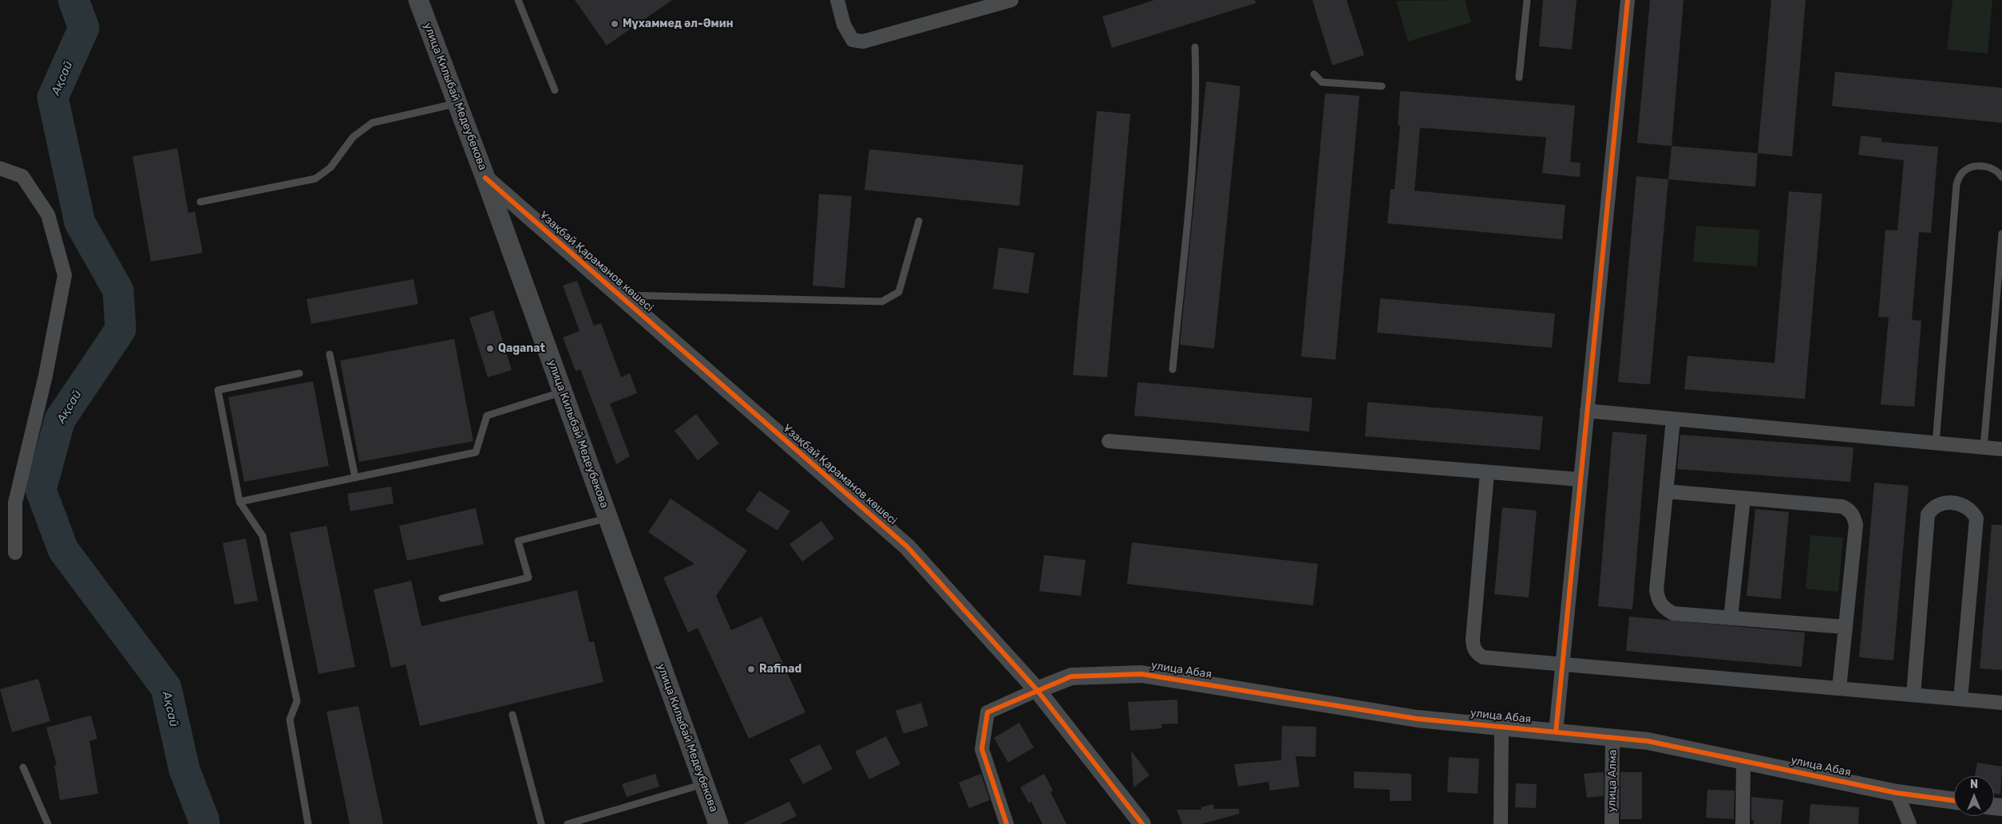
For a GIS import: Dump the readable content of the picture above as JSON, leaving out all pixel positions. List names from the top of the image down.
{
  "streets": {
    "main road": ["улица Килыбай Медеубекова"],
    "street": ["Ұзақбай Қараманов көшесі", "улица Абая", "улица Алма"]
  },
  "crossings": [
    ["улица Килыбай Медеубекова", "Ұзақбай Қараманов көшесі"],
    ["Ұзақбай Қараманов көшесі", "улица Абая"],
    ["улица Абая", "улица Алма"]
  ],
  "water": ["Ақсай"],
  "places": ["Мұхаммед әл-Әмин", "Qaganat", "Rafinad"],
  "north": "top"
}
